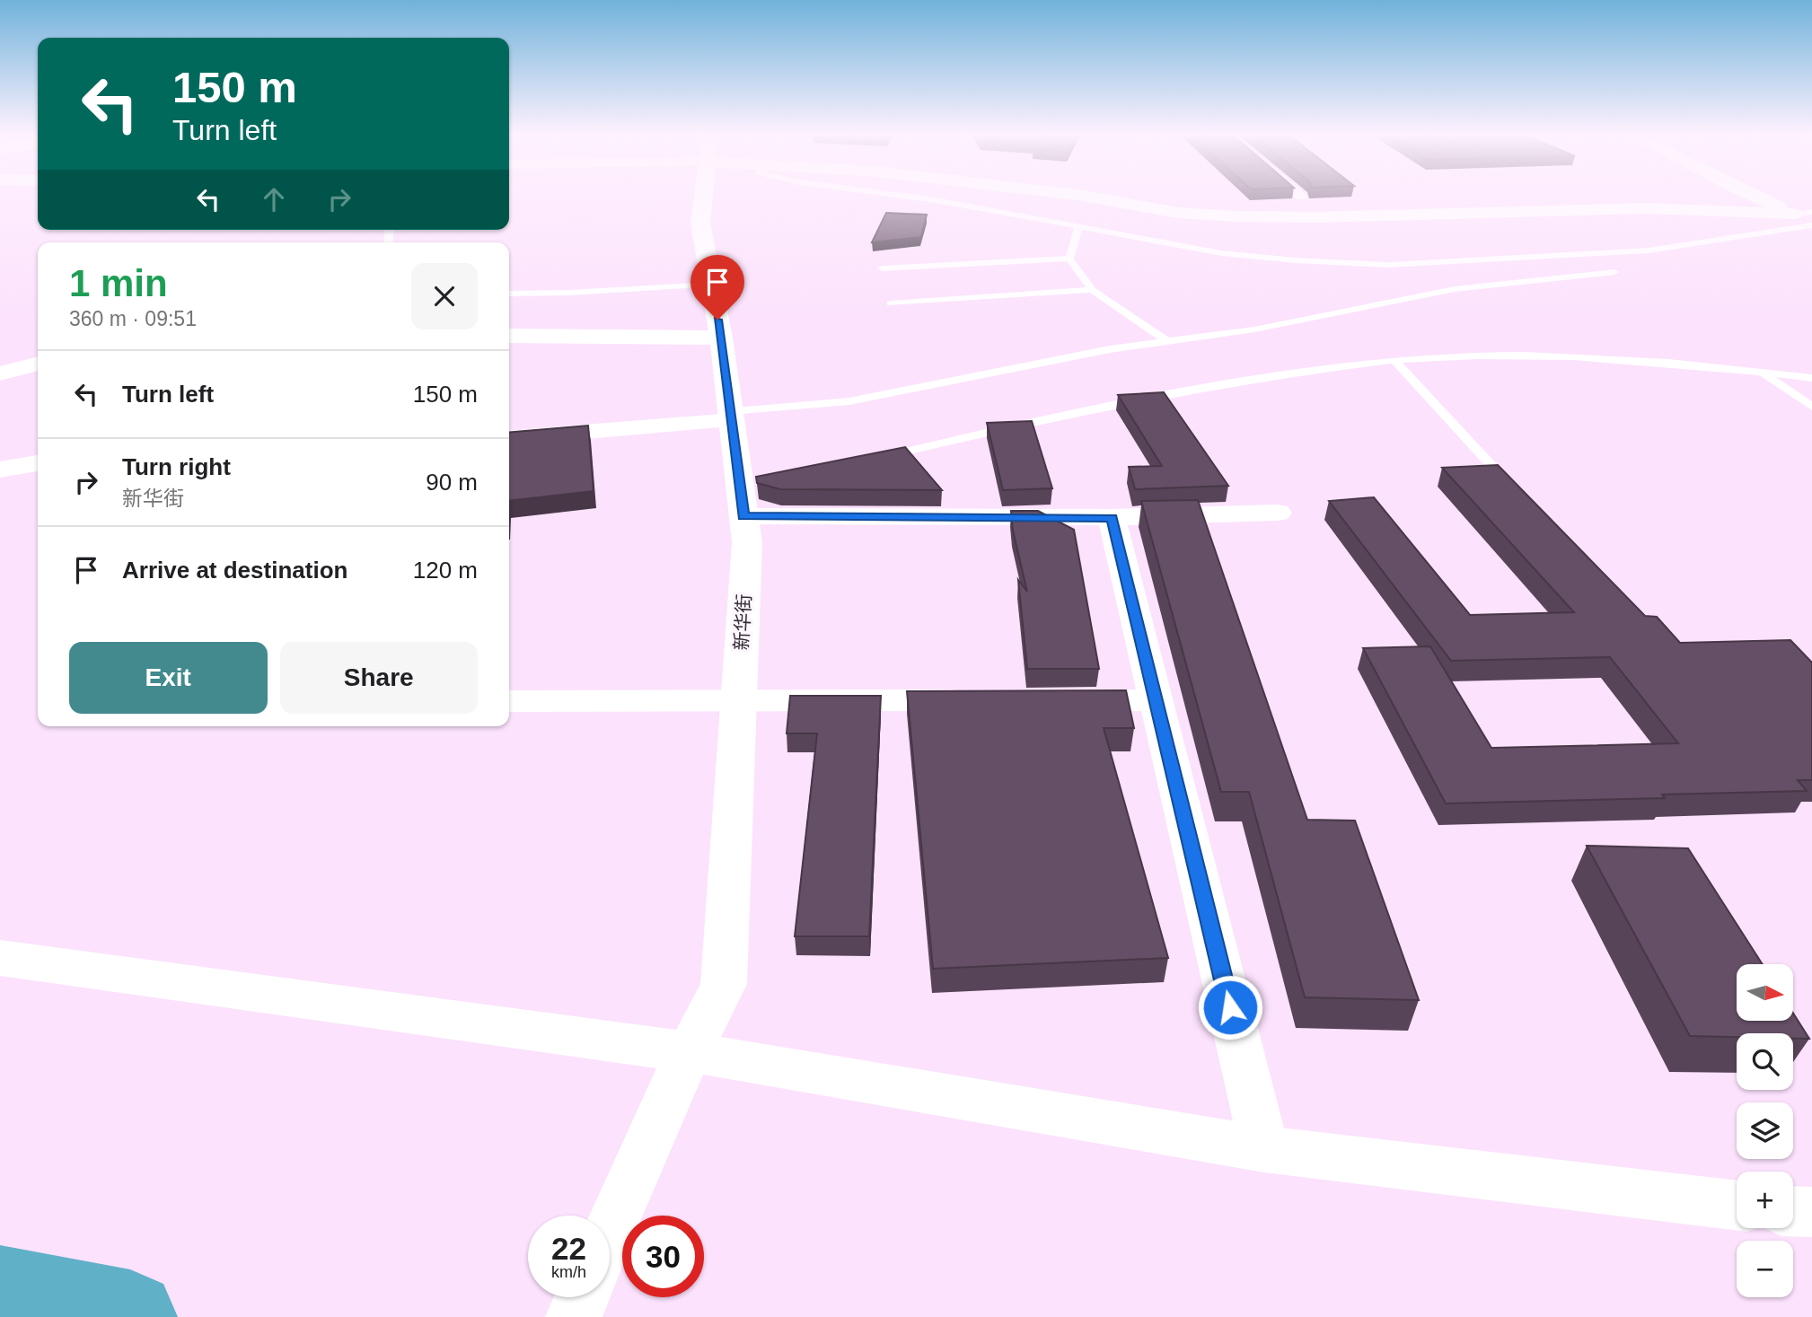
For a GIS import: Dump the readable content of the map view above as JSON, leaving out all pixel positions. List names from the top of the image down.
{
  "streets": {
    "street": ["新华街"]
  },
  "north": "right",
  "page": {
    "turn": ["150 m", "Turn left"],
    "heading": ["1 min", "360 m · 09:51"],
    "list": [
      {
        "name": "Turn left",
        "value": "150 m"
      },
      {
        "name": "Turn right",
        "note": "新华街",
        "value": "90 m"
      },
      {
        "name": "Arrive at destination",
        "value": "120 m"
      }
    ],
    "buttons": ["Exit", "Share"],
    "map_buttons": ["+", "−"],
    "speed": "22 km/h",
    "limit": "30"
  }
}
